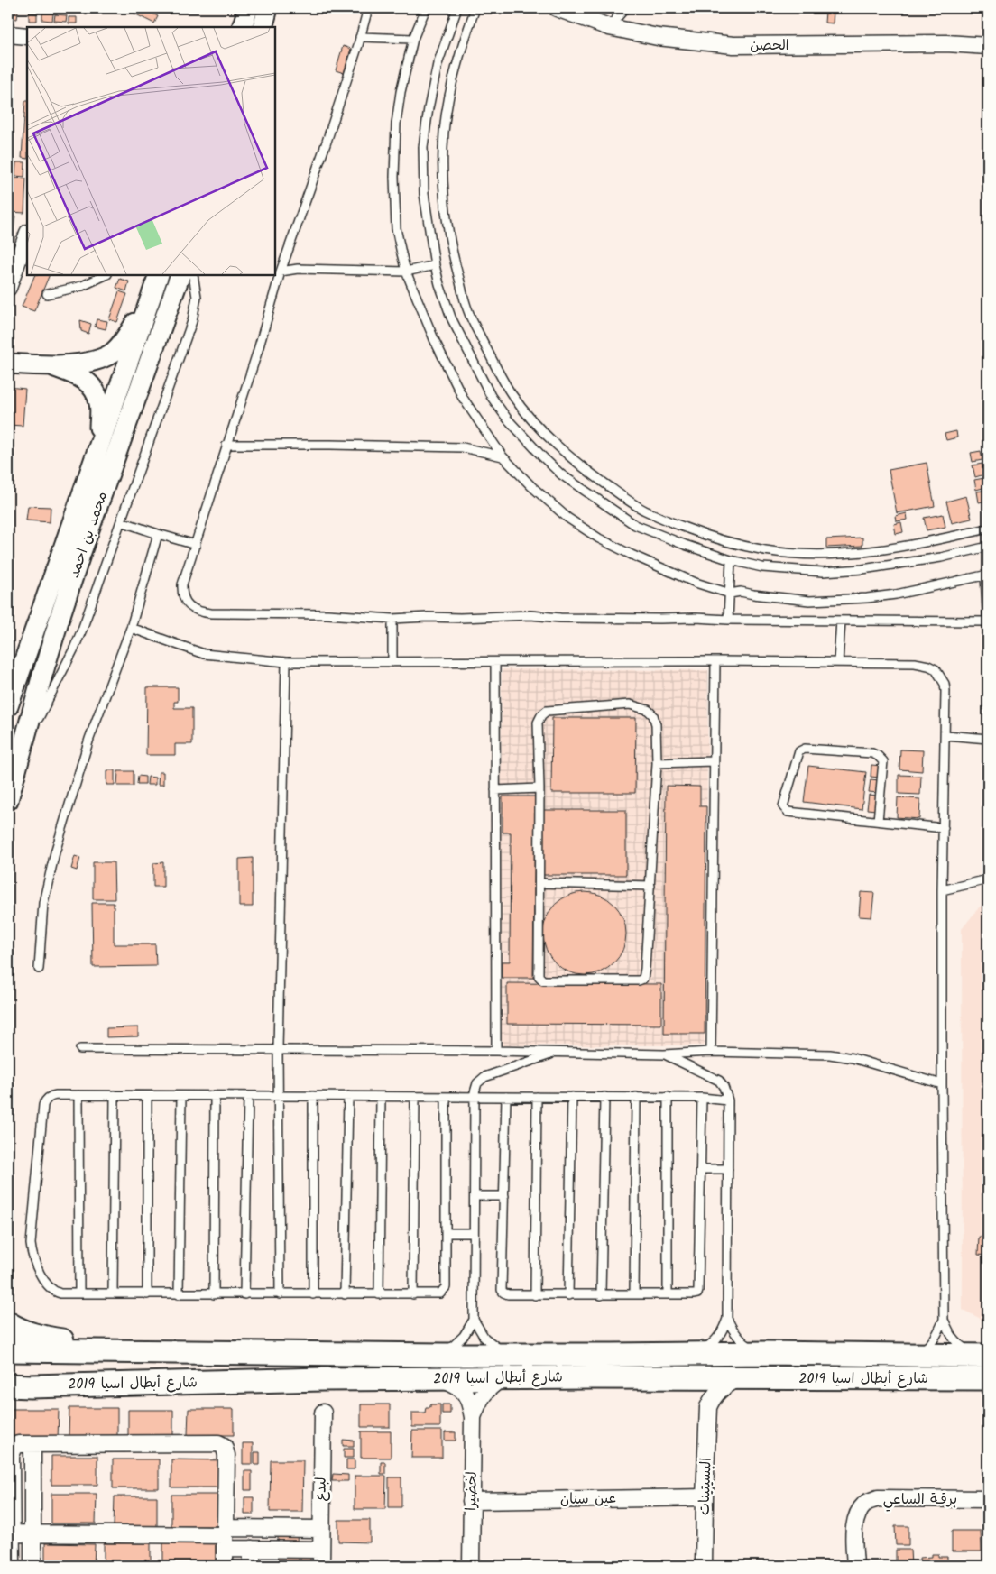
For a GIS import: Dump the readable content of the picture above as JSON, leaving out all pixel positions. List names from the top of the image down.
{
  "streets": {
    "main road": ["شارع أبطال اسيا 2019"],
    "street": [
      "الحصن",
      "محمد بن احمد",
      "البسيتينات",
      "لبدع",
      "لخضيرا",
      "عين سنان",
      "برقـة الساعي"
    ]
  },
  "crossings": [
    ["شارع أبطال اسيا 2019", "لخضيرا"],
    ["البسيتينات", "عين سنان"],
    ["لخضيرا", "عين سنان"]
  ]
}
